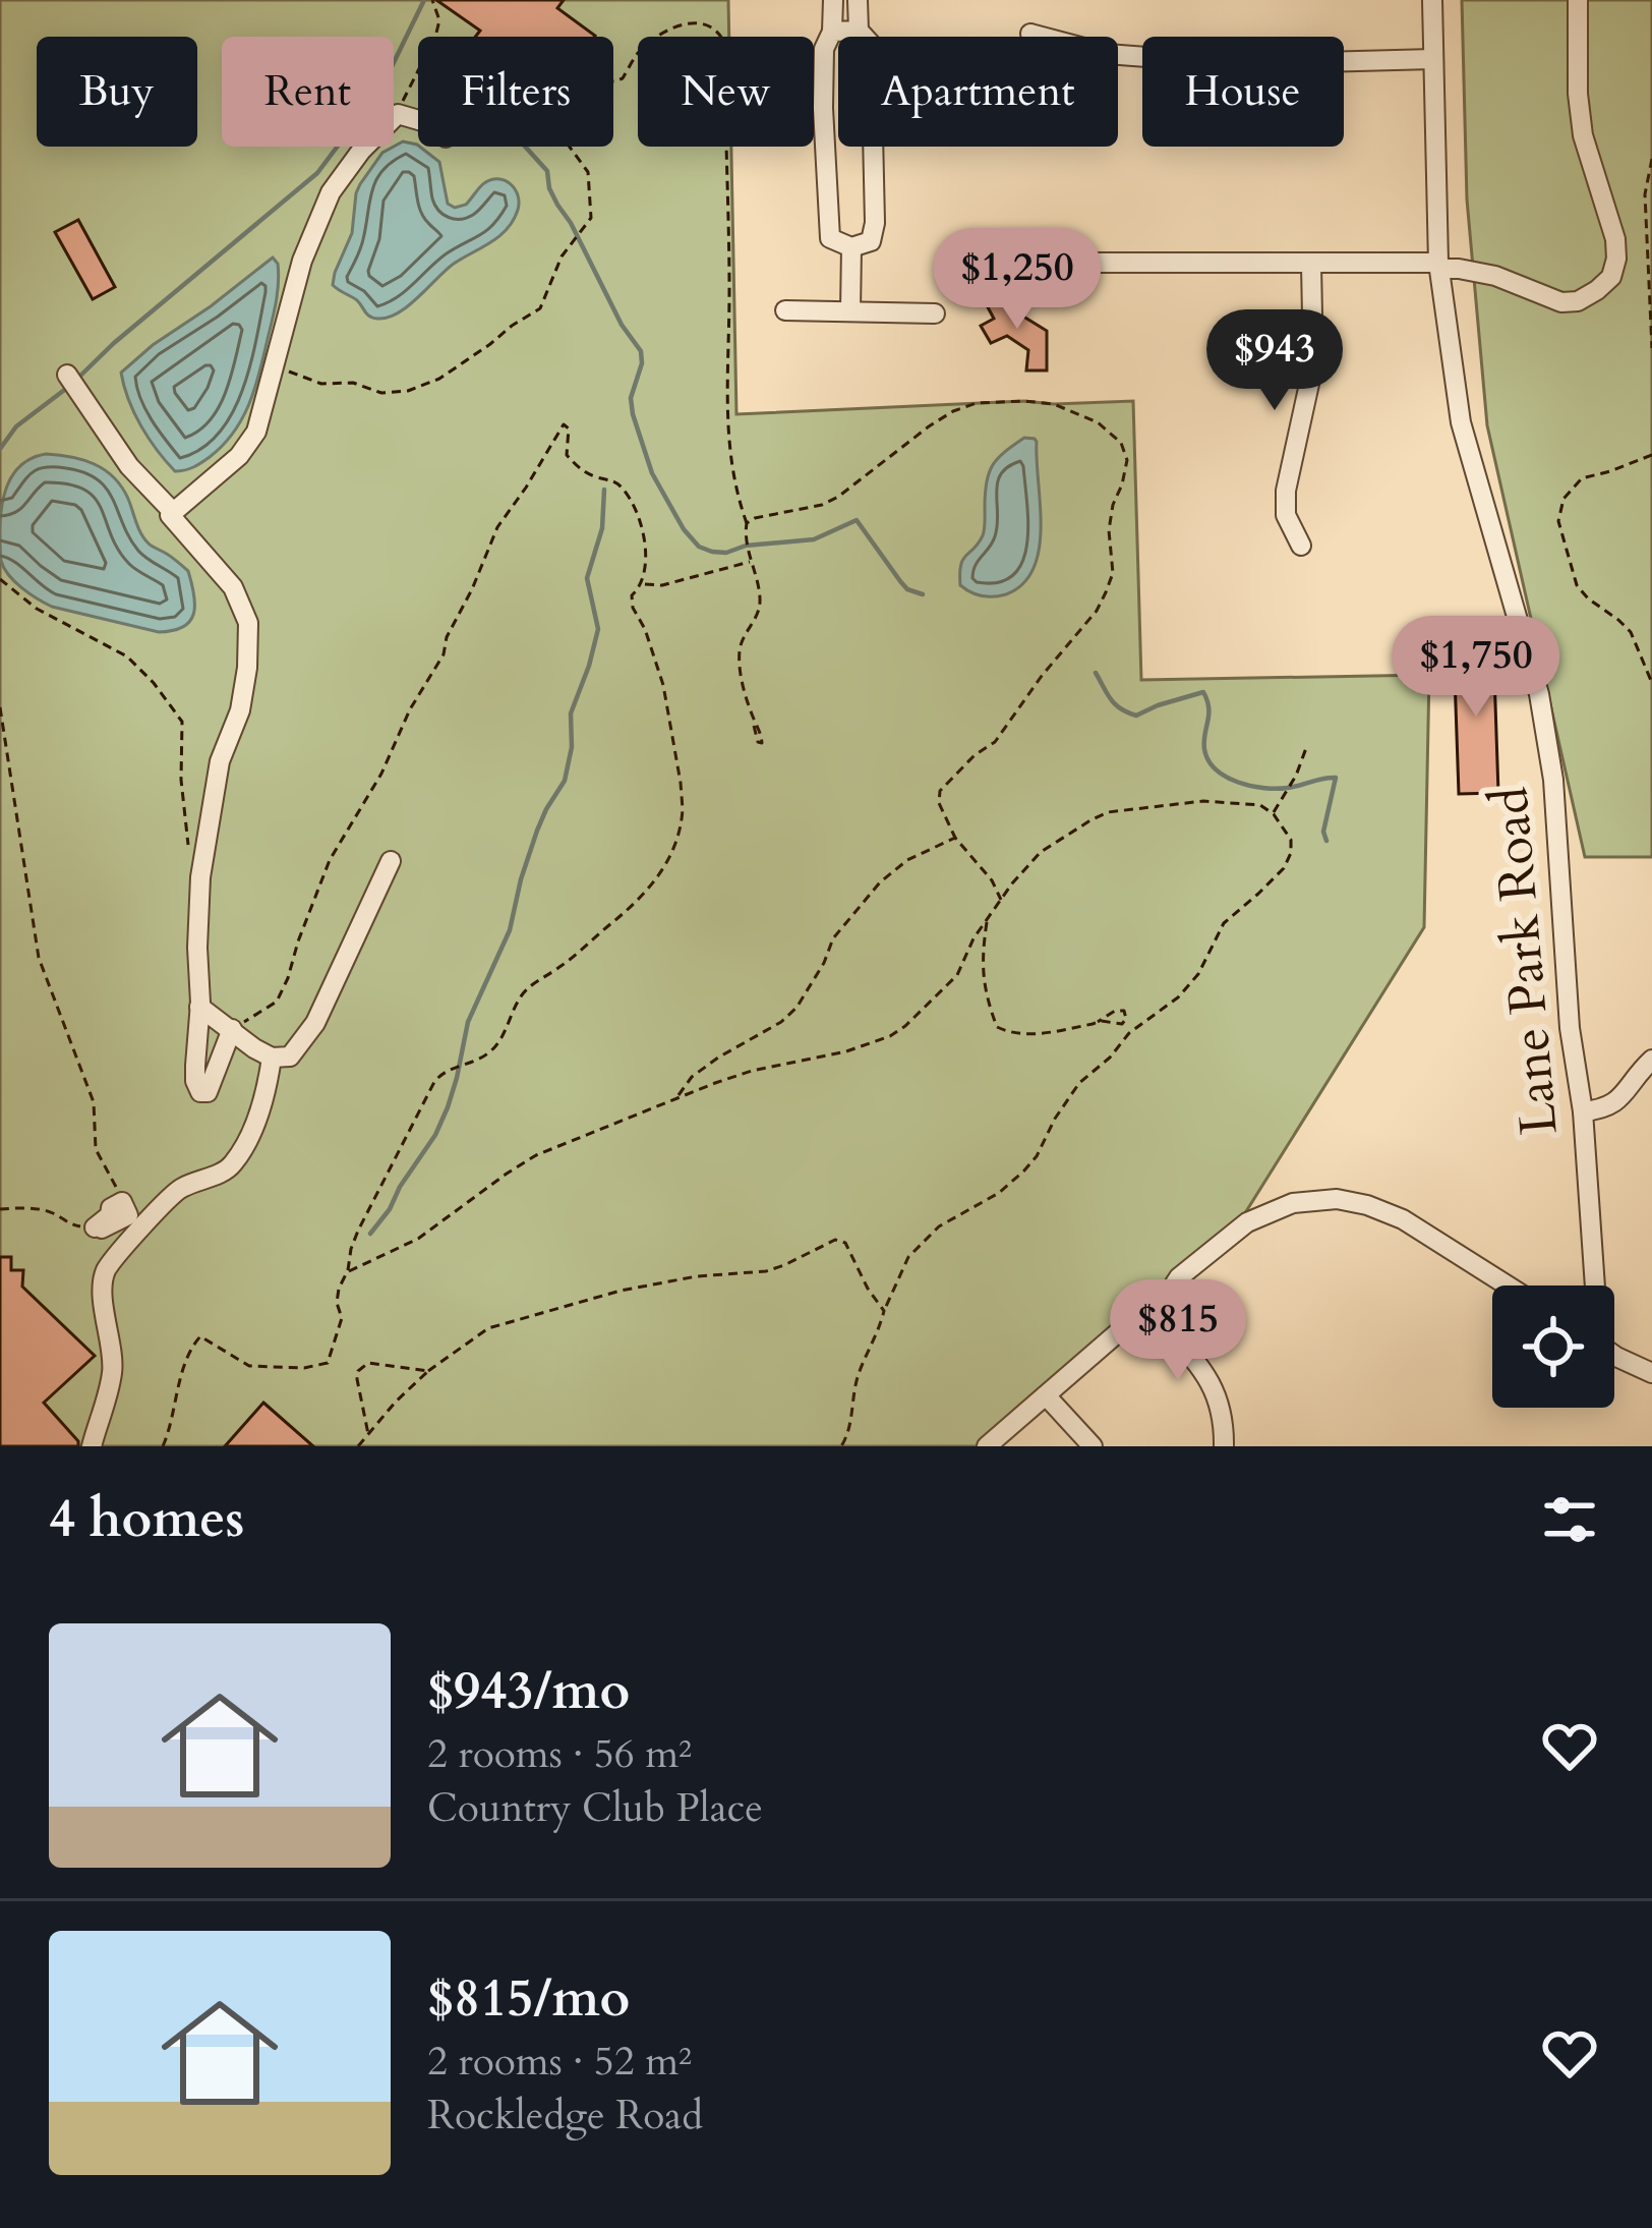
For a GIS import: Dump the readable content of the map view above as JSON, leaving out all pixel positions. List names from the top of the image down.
{
  "streets": {
    "street": ["Lane Park Road"]
  },
  "page": {
    "chip": [
      "Buy",
      "Rent",
      "Filters",
      "New",
      "Apartment",
      "House"
    ],
    "price": [
      "$1,250",
      "$943",
      "$1,750",
      "$815"
    ],
    "heading": "4 homes",
    "list": [
      {
        "name": "$943/mo",
        "note": "2 rooms · 56 m² · Country Club Place"
      },
      {
        "name": "$815/mo",
        "note": "2 rooms · 52 m² · Rockledge Road"
      }
    ]
  }
}
